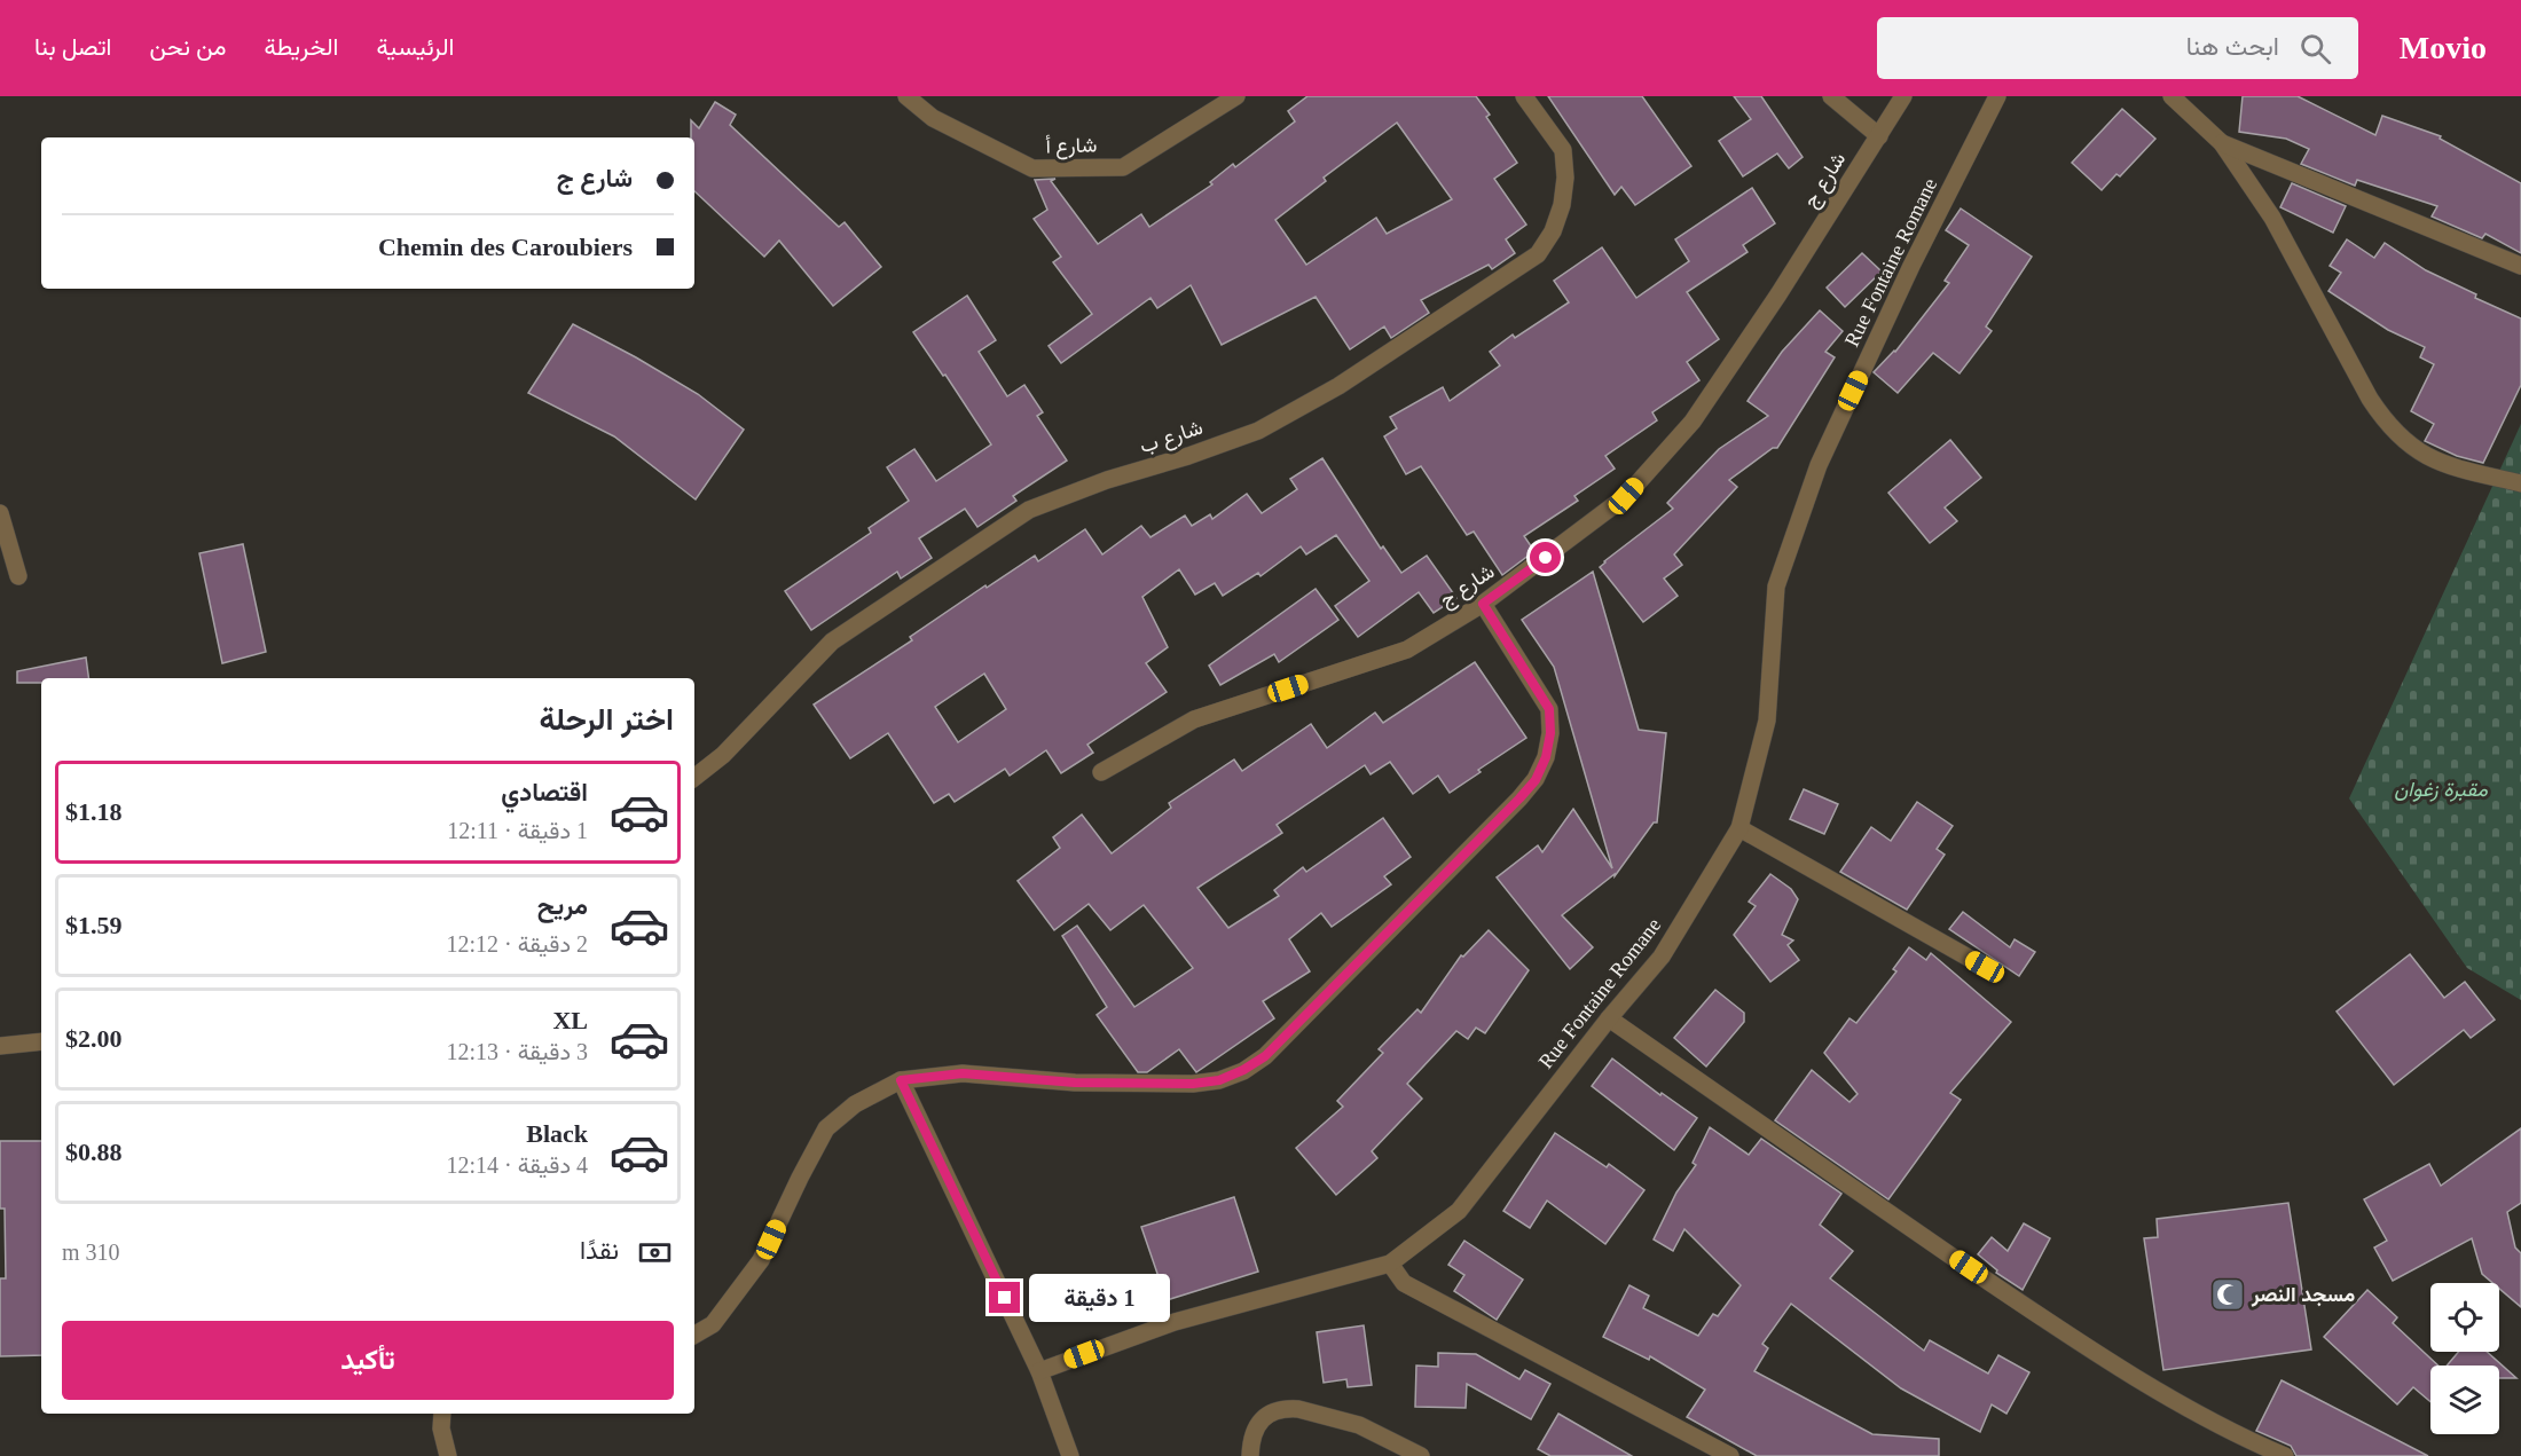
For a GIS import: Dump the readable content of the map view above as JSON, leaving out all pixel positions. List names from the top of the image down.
{
  "streets": {
    "street": [
      "شارع أ",
      "شارع ج",
      "Rue Fontaine Romane",
      "شارع ب"
    ]
  },
  "parks": ["مقبرة زغوان"],
  "places": {
    "mosque": ["مسجد النصر"]
  },
  "page": {
    "header": "Movio",
    "search": "ابحث هنا",
    "nav": [
      "الرئيسية",
      "الخريطة",
      "من نحن",
      "اتصل بنا"
    ],
    "banner": ["شارع ج", "Chemin des Caroubiers"],
    "heading": "اختر الرحلة",
    "list": [
      {
        "name": "اقتصادي",
        "note": "1 دقيقة · 12:11",
        "value": "$1.18"
      },
      {
        "name": "مريح",
        "note": "2 دقيقة · 12:12",
        "value": "$1.59"
      },
      {
        "name": "XL",
        "note": "3 دقيقة · 12:13",
        "value": "$2.00"
      },
      {
        "name": "Black",
        "note": "4 دقيقة · 12:14",
        "value": "$0.88"
      }
    ],
    "pay": ["نقدًا", "310 m"],
    "bubble": "1 دقيقة",
    "buttons": "تأكيد"
  }
}
